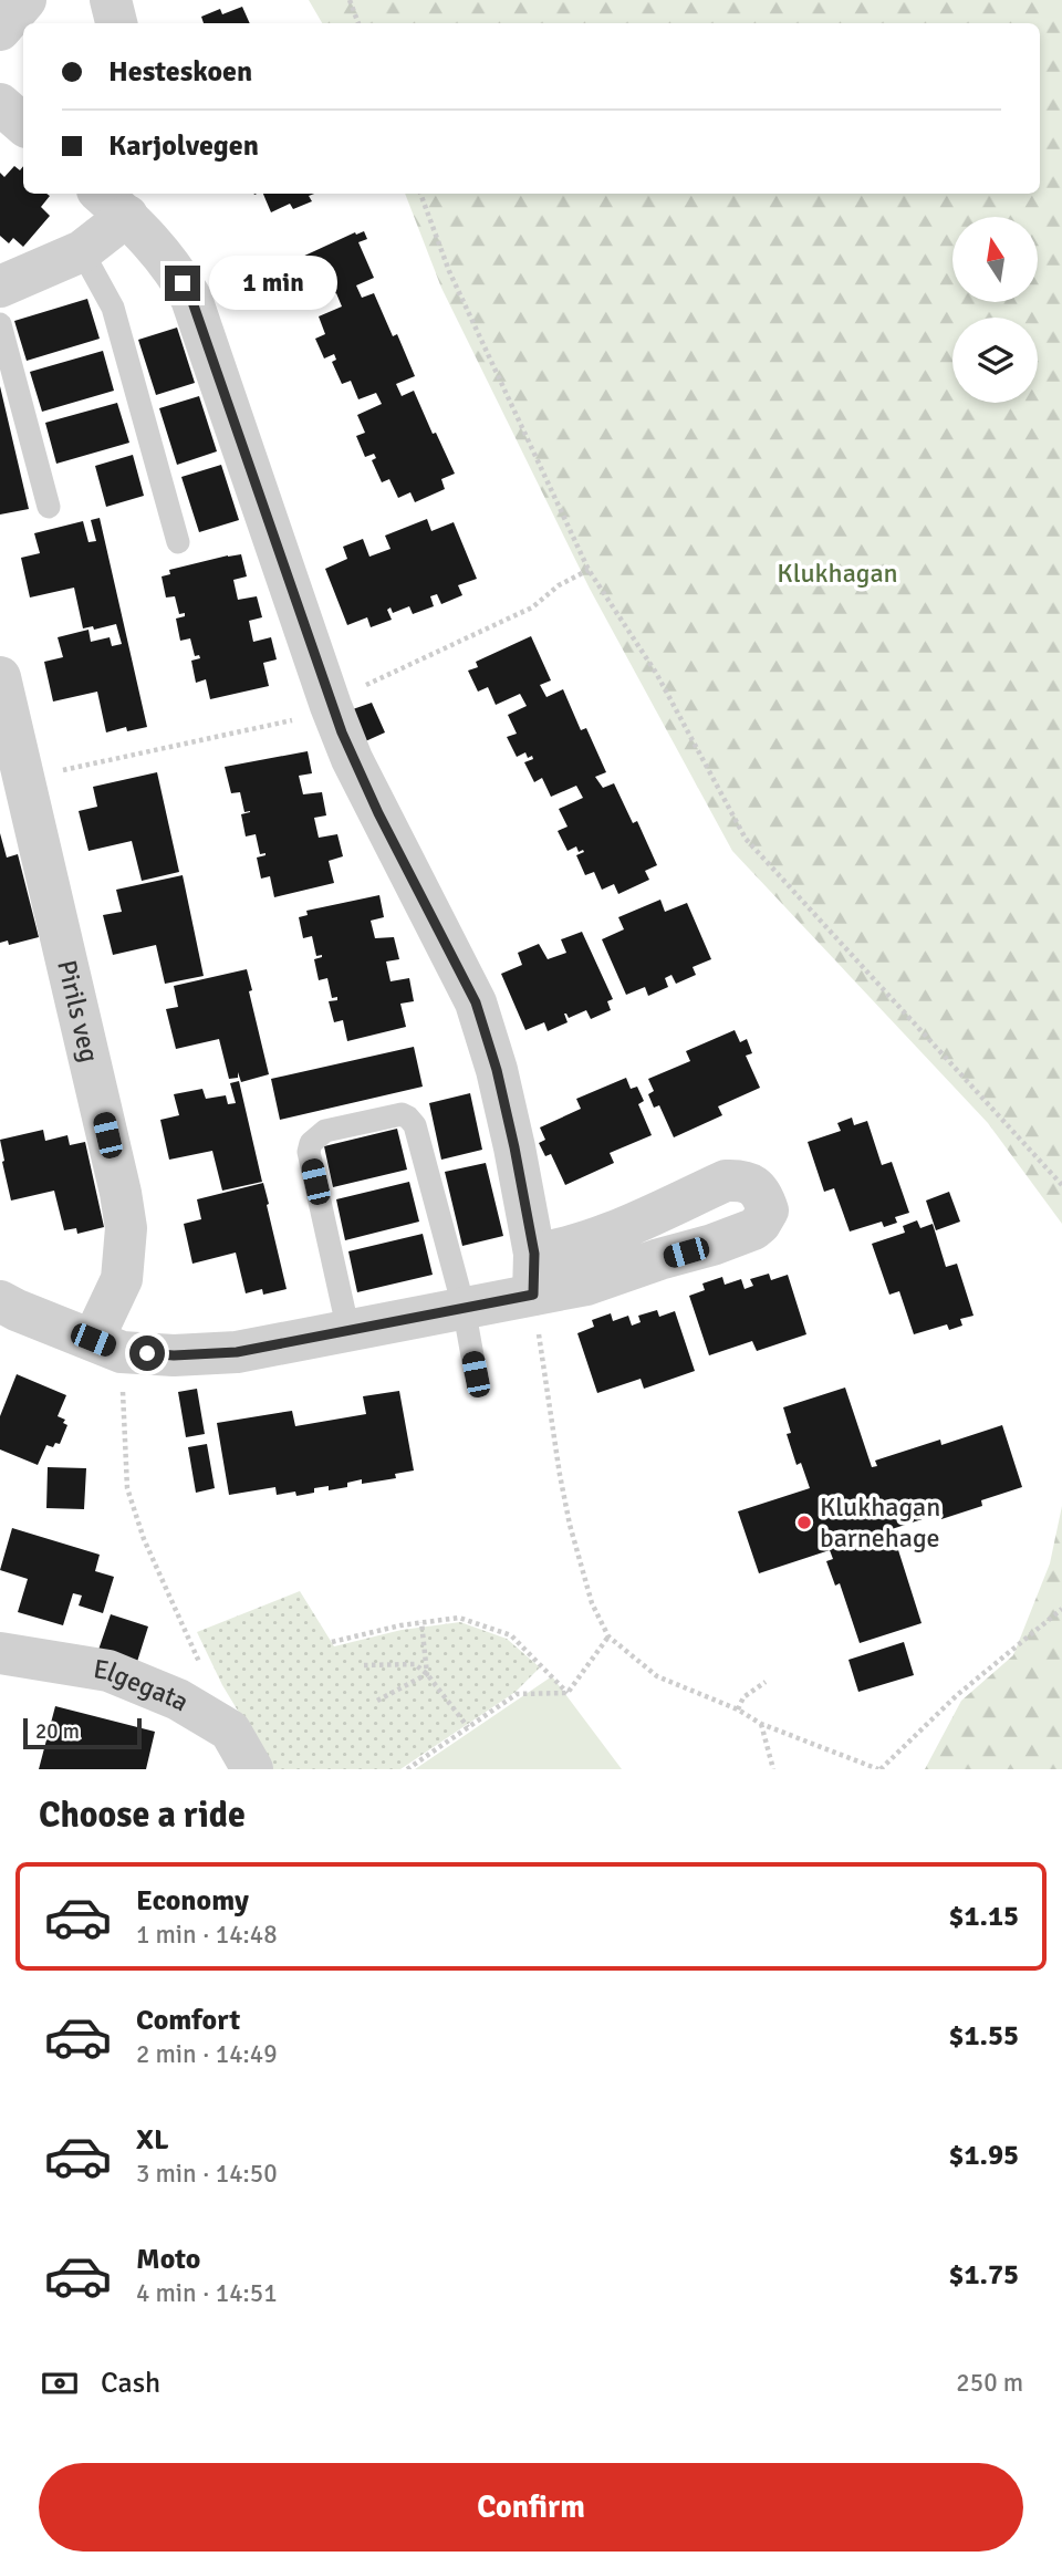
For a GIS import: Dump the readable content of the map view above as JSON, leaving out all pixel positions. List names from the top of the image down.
{
  "streets": {
    "street": ["Pirils veg", "Elgegata"]
  },
  "parks": ["Klukhagan"],
  "places": ["Klukhagan barnehage"],
  "scale_bar": "20 m",
  "north": "top",
  "page": {
    "banner": ["Hesteskoen", "Karjolvegen"],
    "bubble": "1 min",
    "scale": "20 m",
    "heading": "Choose a ride",
    "list": [
      {
        "name": "Economy",
        "note": "1 min · 14:48",
        "value": "$1.15"
      },
      {
        "name": "Comfort",
        "note": "2 min · 14:49",
        "value": "$1.55"
      },
      {
        "name": "XL",
        "note": "3 min · 14:50",
        "value": "$1.95"
      },
      {
        "name": "Moto",
        "note": "4 min · 14:51",
        "value": "$1.75"
      }
    ],
    "pay": ["Cash", "250 m"],
    "buttons": "Confirm"
  }
}
